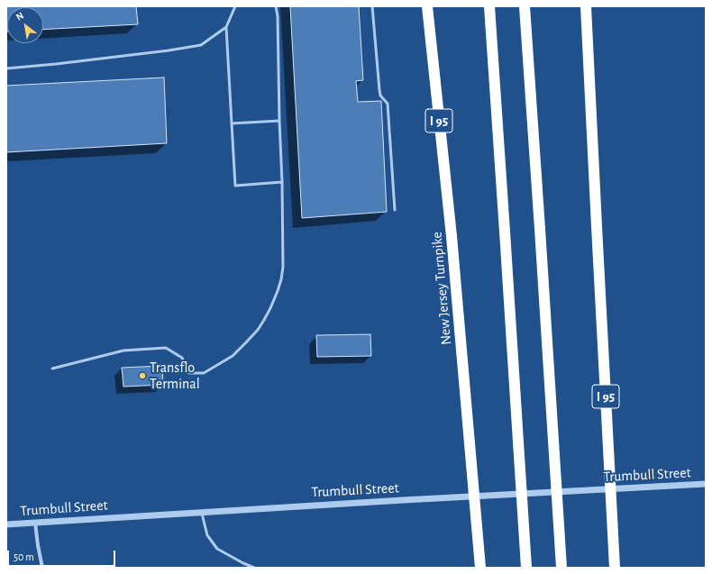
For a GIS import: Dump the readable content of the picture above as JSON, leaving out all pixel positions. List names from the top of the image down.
{
  "streets": {
    "highway": ["I 95", "New Jersey Turnpike"],
    "street": ["Trumbull Street"]
  },
  "places": ["Transflo Terminal"],
  "scale_bar": "50 m",
  "north": "top left"
}
